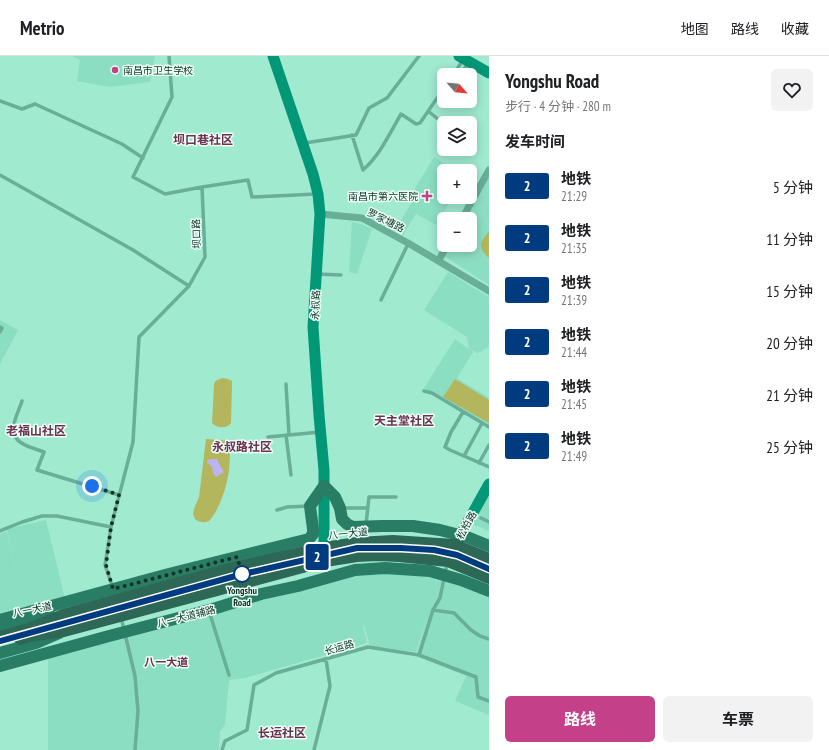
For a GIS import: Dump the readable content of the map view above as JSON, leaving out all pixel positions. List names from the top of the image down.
{
  "streets": {
    "highway": ["八一大道"],
    "main road": ["八一大道辅路"],
    "street": ["罗家塘路", "永叔路", "松柏路"],
    "lane": ["坝口路", "长运路"]
  },
  "crossings": [
    ["罗家塘路", "永叔路"],
    ["坝口路", "八一大道"],
    ["永叔路", "八一大道"],
    ["松柏路", "八一大道"]
  ],
  "districts": [
    "坝口巷社区",
    "天主堂社区",
    "老福山社区",
    "永叔路社区",
    "八一大道",
    "长运社区"
  ],
  "places": {
    "other": ["南昌市卫生学校", "Yongshu Road"],
    "health": ["南昌市第六医院"]
  },
  "lines": ["metro line 2"],
  "north": "bottom right",
  "page": {
    "header": "Metrio",
    "nav": ["地图", "路线", "收藏"],
    "on_map": "2",
    "heading": [
      ["Yongshu Road", "步行 · 4 分钟 · 280 m"],
      "发车时间"
    ],
    "map_buttons": ["+", "−"],
    "list": [
      {
        "mark": "2",
        "name": "地铁",
        "note": "21:29",
        "value": "5 分钟"
      },
      {
        "mark": "2",
        "name": "地铁",
        "note": "21:35",
        "value": "11 分钟"
      },
      {
        "mark": "2",
        "name": "地铁",
        "note": "21:39",
        "value": "15 分钟"
      },
      {
        "mark": "2",
        "name": "地铁",
        "note": "21:44",
        "value": "20 分钟"
      },
      {
        "mark": "2",
        "name": "地铁",
        "note": "21:45",
        "value": "21 分钟"
      },
      {
        "mark": "2",
        "name": "地铁",
        "note": "21:49",
        "value": "25 分钟"
      }
    ],
    "buttons": ["路线", "车票"]
  }
}
